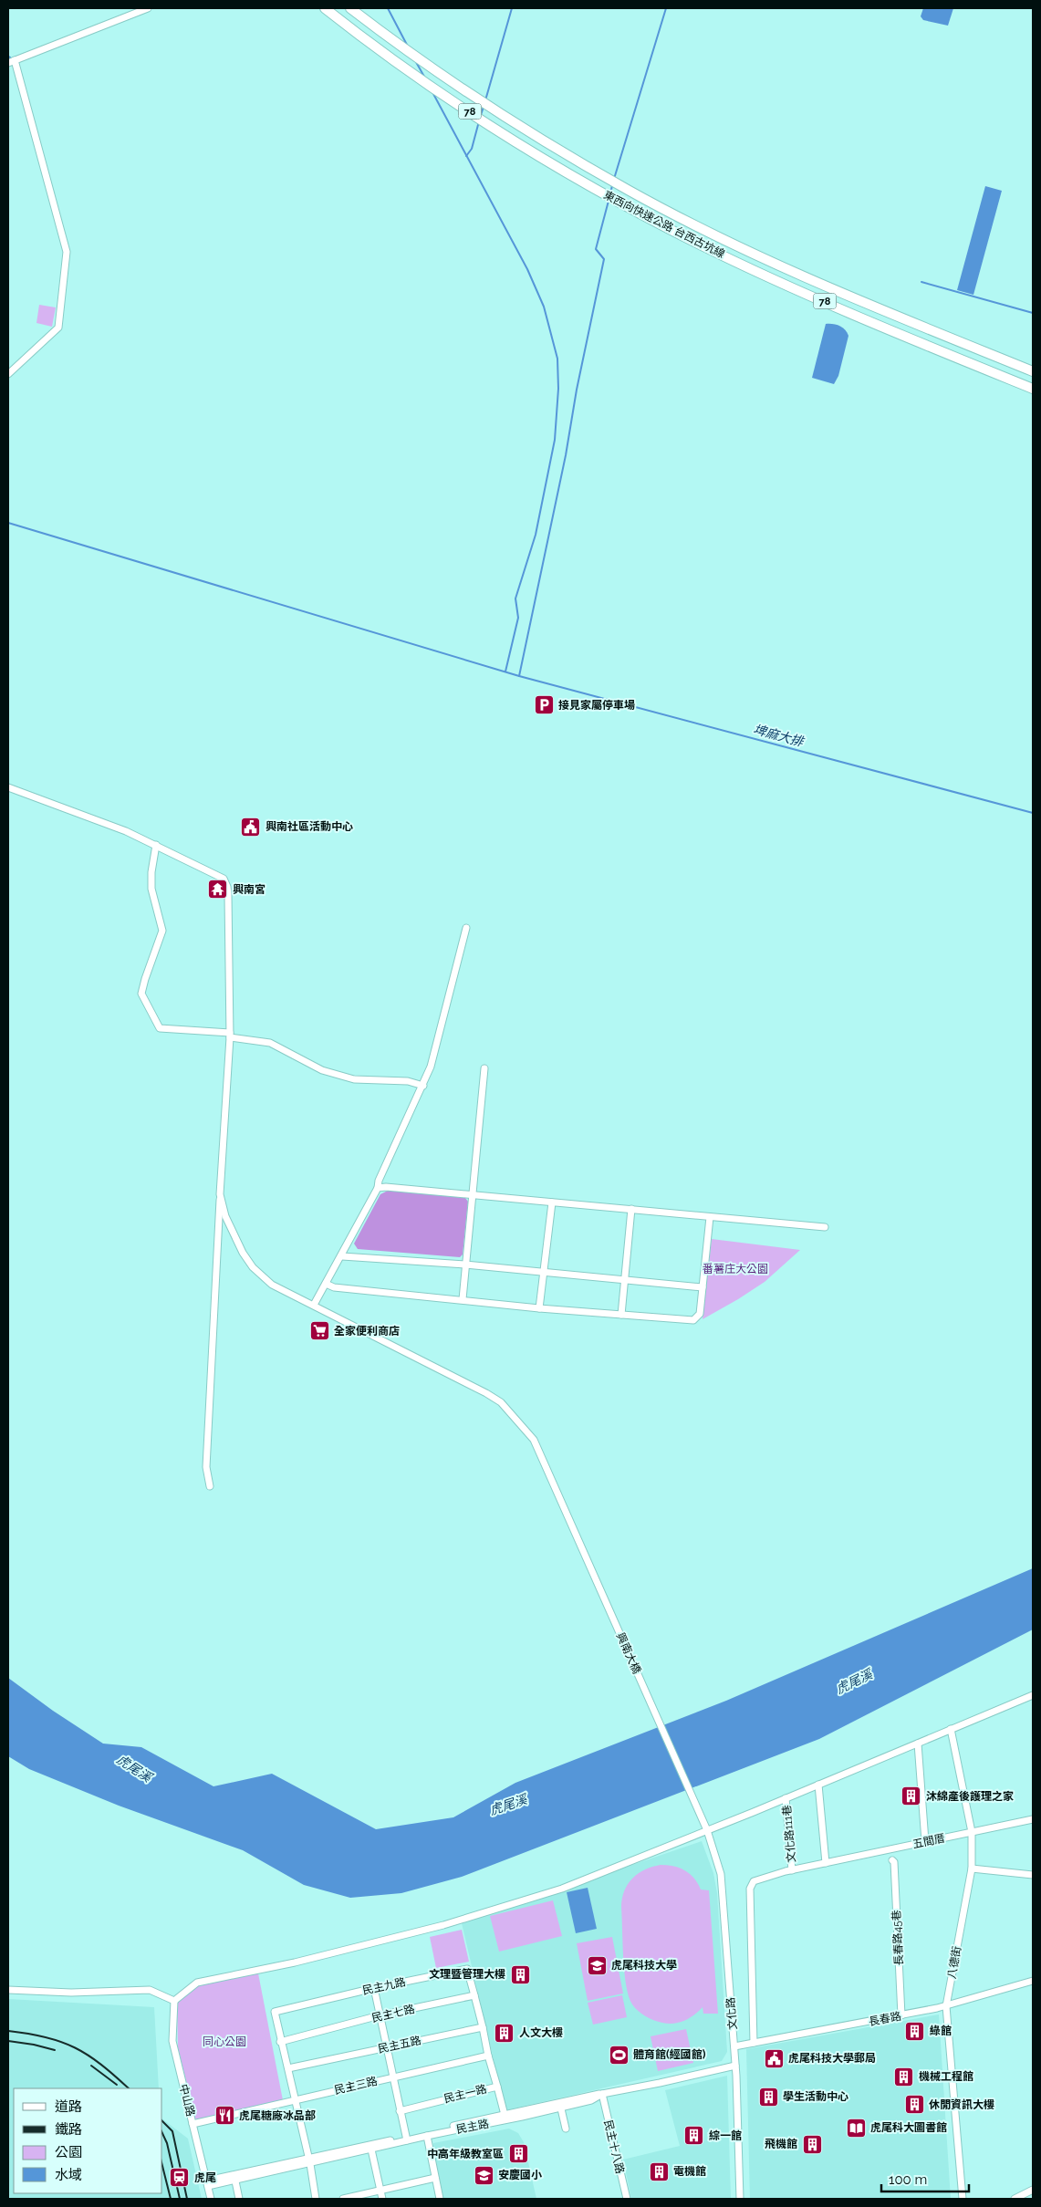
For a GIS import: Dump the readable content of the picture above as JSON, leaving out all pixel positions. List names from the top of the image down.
{
  "streets": {
    "highway": ["78", "東西向快速公路 台西古坑線"],
    "street": [
      "興南大橋",
      "文化路111巷",
      "五間厝",
      "長春路45巷",
      "八德街",
      "民主九路",
      "民主七路",
      "文化路",
      "長春路",
      "民主五路",
      "民主三路",
      "民主一路",
      "中山路",
      "民主路",
      "民主十八路"
    ]
  },
  "crossings": [
    ["興南大橋", "文化路"],
    ["文化路111巷", "文化路"],
    ["五間厝", "八德街"],
    ["五間厝", "文化路"],
    ["長春路45巷", "長春路"],
    ["八德街", "長春路"],
    ["民主九路", "民主七路"],
    ["文化路", "長春路"],
    ["文化路", "民主路"],
    ["民主三路", "中山路"],
    ["民主一路", "民主路"],
    ["中山路", "民主路"],
    ["民主路", "民主十八路"]
  ],
  "water": ["埤麻大排", "虎尾溪"],
  "parks": ["番薯庄大公園", "同心公園"],
  "places": {
    "parking": ["接見家屬停車場"],
    "public building": ["興南社區活動中心", "虎尾科技大學郵局"],
    "temple": ["興南宮"],
    "supermarket": ["全家便利商店"],
    "building": [
      "沐綿產後護理之家",
      "文理暨管理大樓",
      "綠館",
      "人文大樓",
      "機械工程館",
      "學生活動中心",
      "休閒資訊大樓",
      "綜一館",
      "飛機館",
      "中高年級教室區",
      "電機館"
    ],
    "school or university": ["虎尾科技大學", "安慶國小"],
    "sports": ["體育館(經國館)"],
    "restaurant": ["虎尾糖廠冰品部"],
    "library": ["虎尾科大圖書館"],
    "station": ["虎尾"]
  },
  "legend": [
    "道路",
    "鐵路",
    "公園",
    "水域"
  ],
  "scale_bar": "100 m"
}
